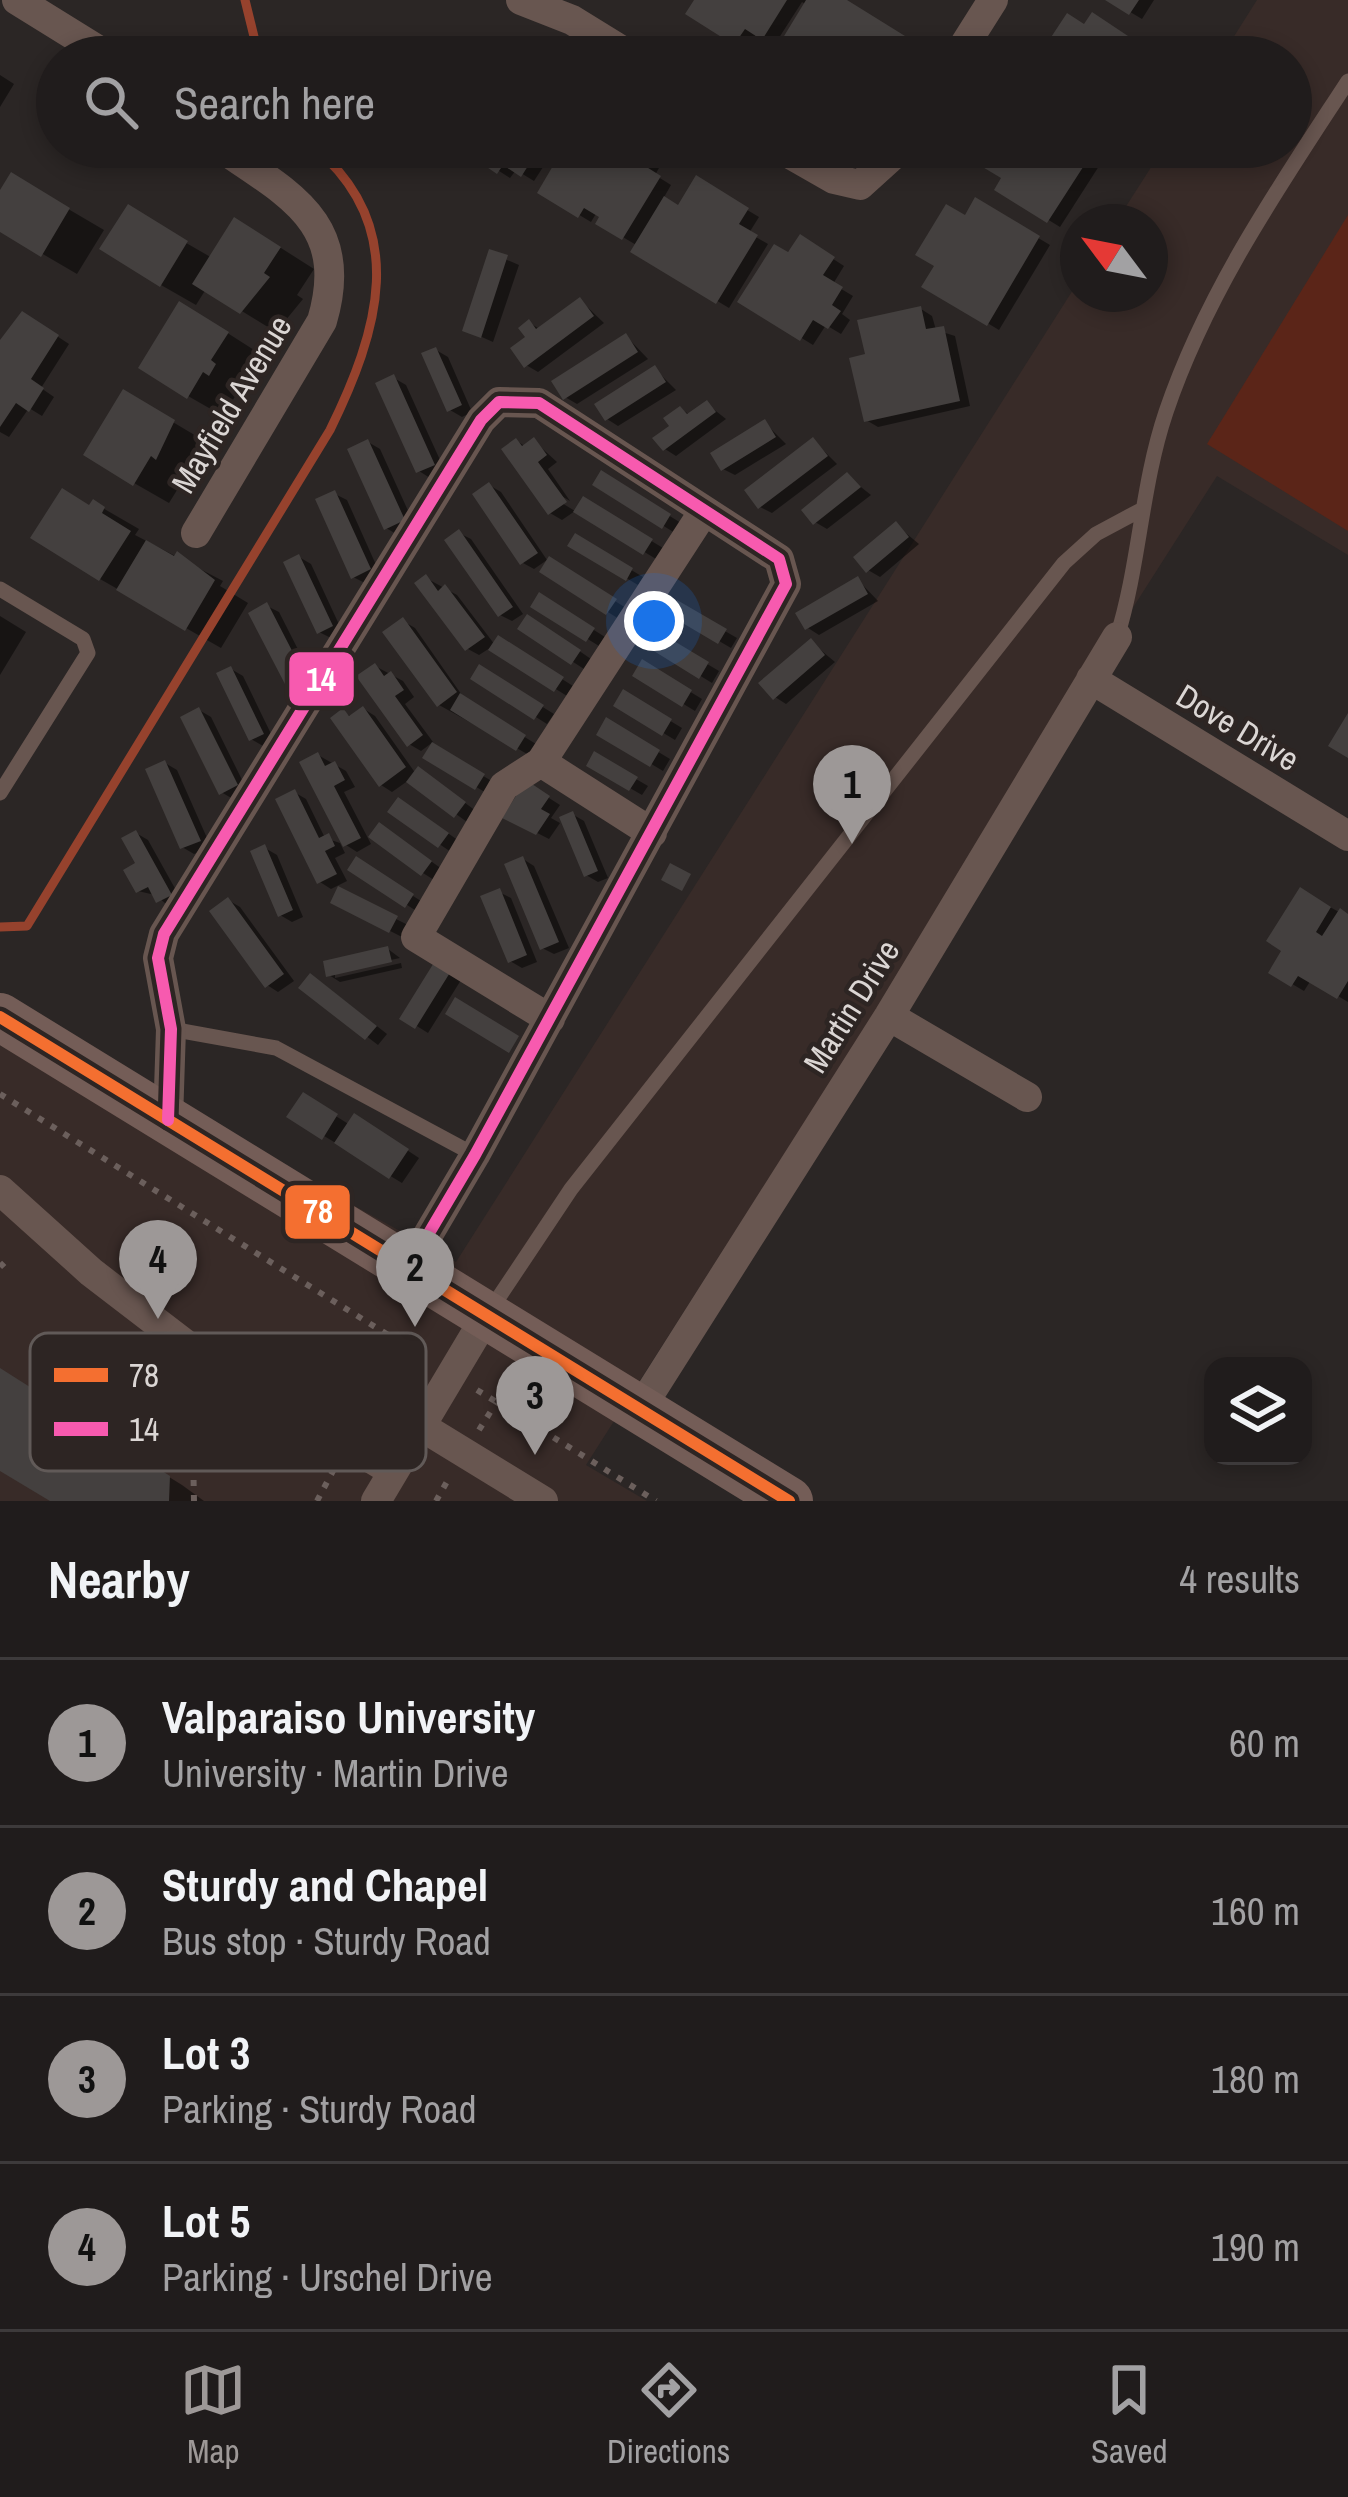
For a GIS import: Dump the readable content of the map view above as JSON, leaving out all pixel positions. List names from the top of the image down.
{
  "streets": {
    "street": ["Mayfield Avenue", "Dove Drive", "Martin Drive"]
  },
  "crossings": [
    ["Dove Drive", "Martin Drive"]
  ],
  "lines": ["transit line 14", "transit line 78"],
  "legend": ["78", "14"],
  "north": "top left",
  "page": {
    "search": "Search here",
    "pins": [
      "1",
      "4",
      "2",
      "3"
    ],
    "heading": ["Nearby", "4 results"],
    "list": [
      {
        "mark": "1",
        "name": "Valparaiso University",
        "note": "University · Martin Drive",
        "value": "60 m"
      },
      {
        "mark": "2",
        "name": "Sturdy and Chapel",
        "note": "Bus stop · Sturdy Road",
        "value": "160 m"
      },
      {
        "mark": "3",
        "name": "Lot 3",
        "note": "Parking · Sturdy Road",
        "value": "180 m"
      },
      {
        "mark": "4",
        "name": "Lot 5",
        "note": "Parking · Urschel Drive",
        "value": "190 m"
      }
    ],
    "nav": ["Map", "Directions", "Saved"]
  }
}
